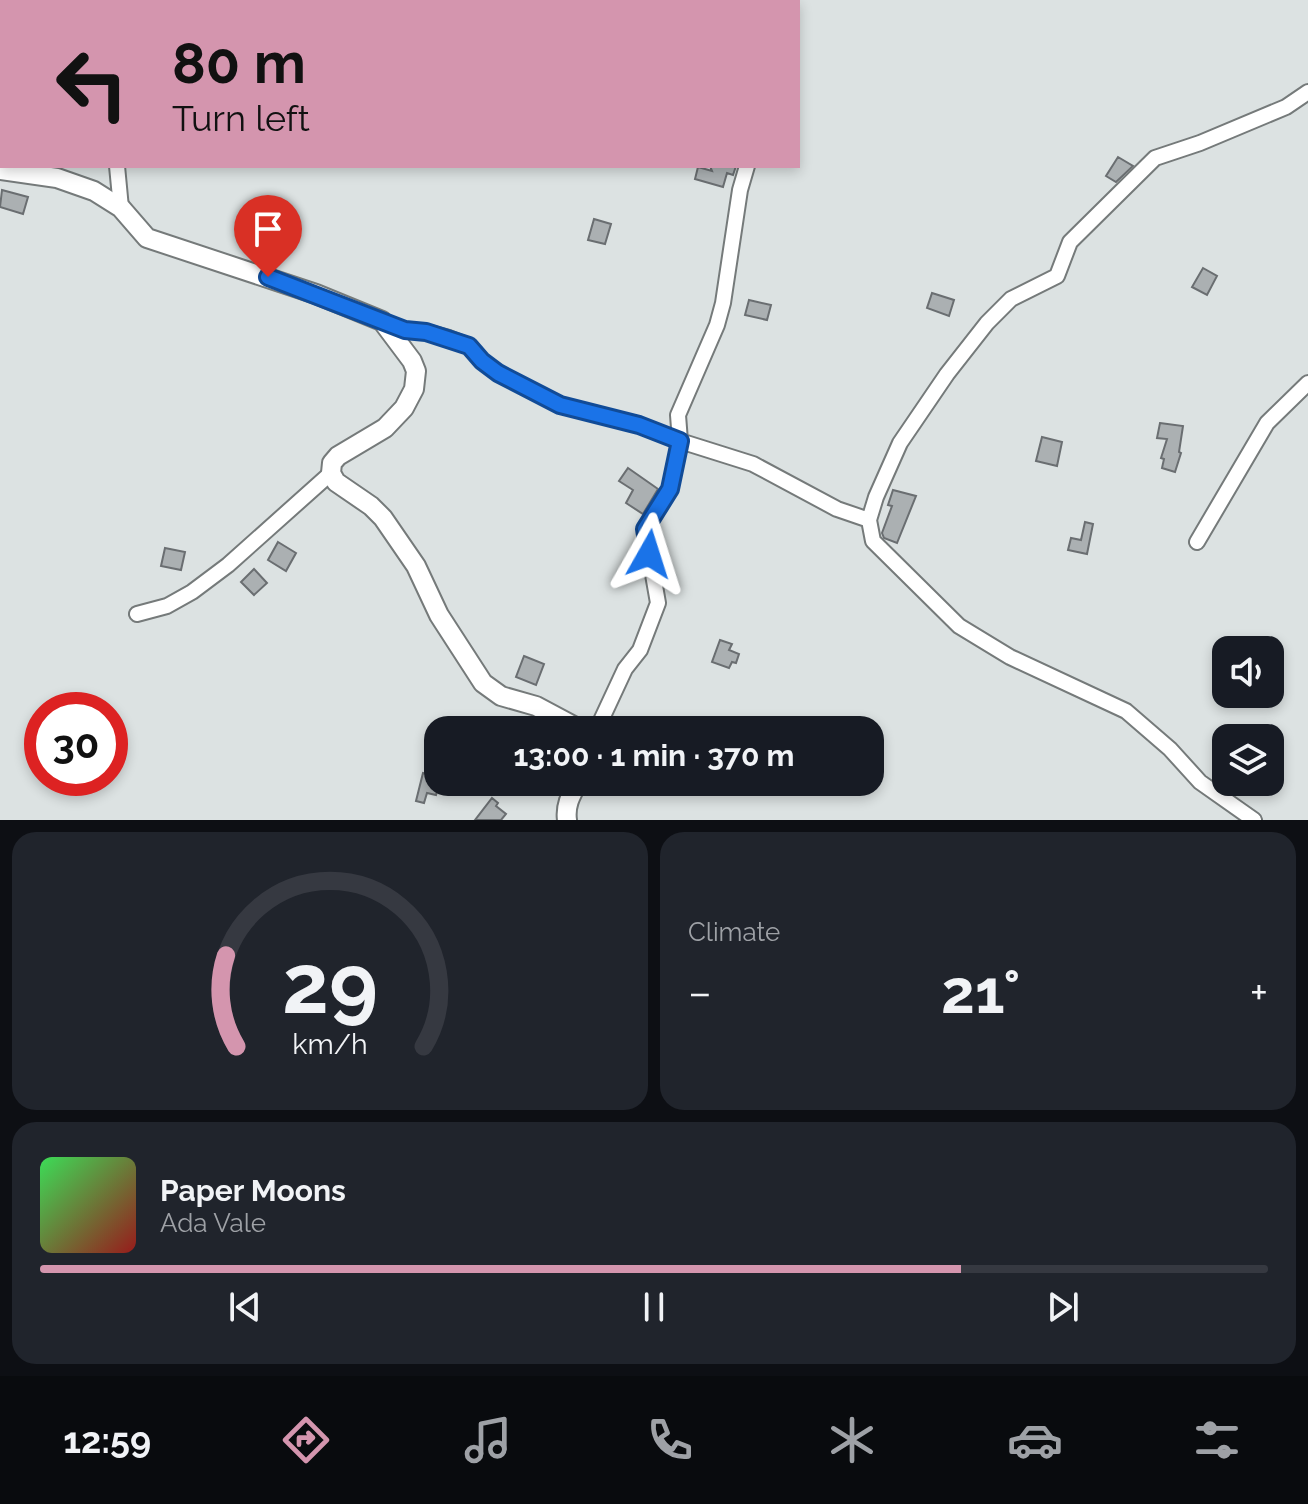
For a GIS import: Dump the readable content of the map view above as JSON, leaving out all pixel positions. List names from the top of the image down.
{
  "page": {
    "turn": ["80 m", "Turn left"],
    "limit": "30",
    "trip": "13:00 · 1 min · 370 m",
    "tile": "Climate",
    "heat": ["−", "21°", "+"],
    "song": ["Paper Moons", "Ada Vale"],
    "tabs": "12:59",
    "gauge": ["29", "km/h"]
  }
}
